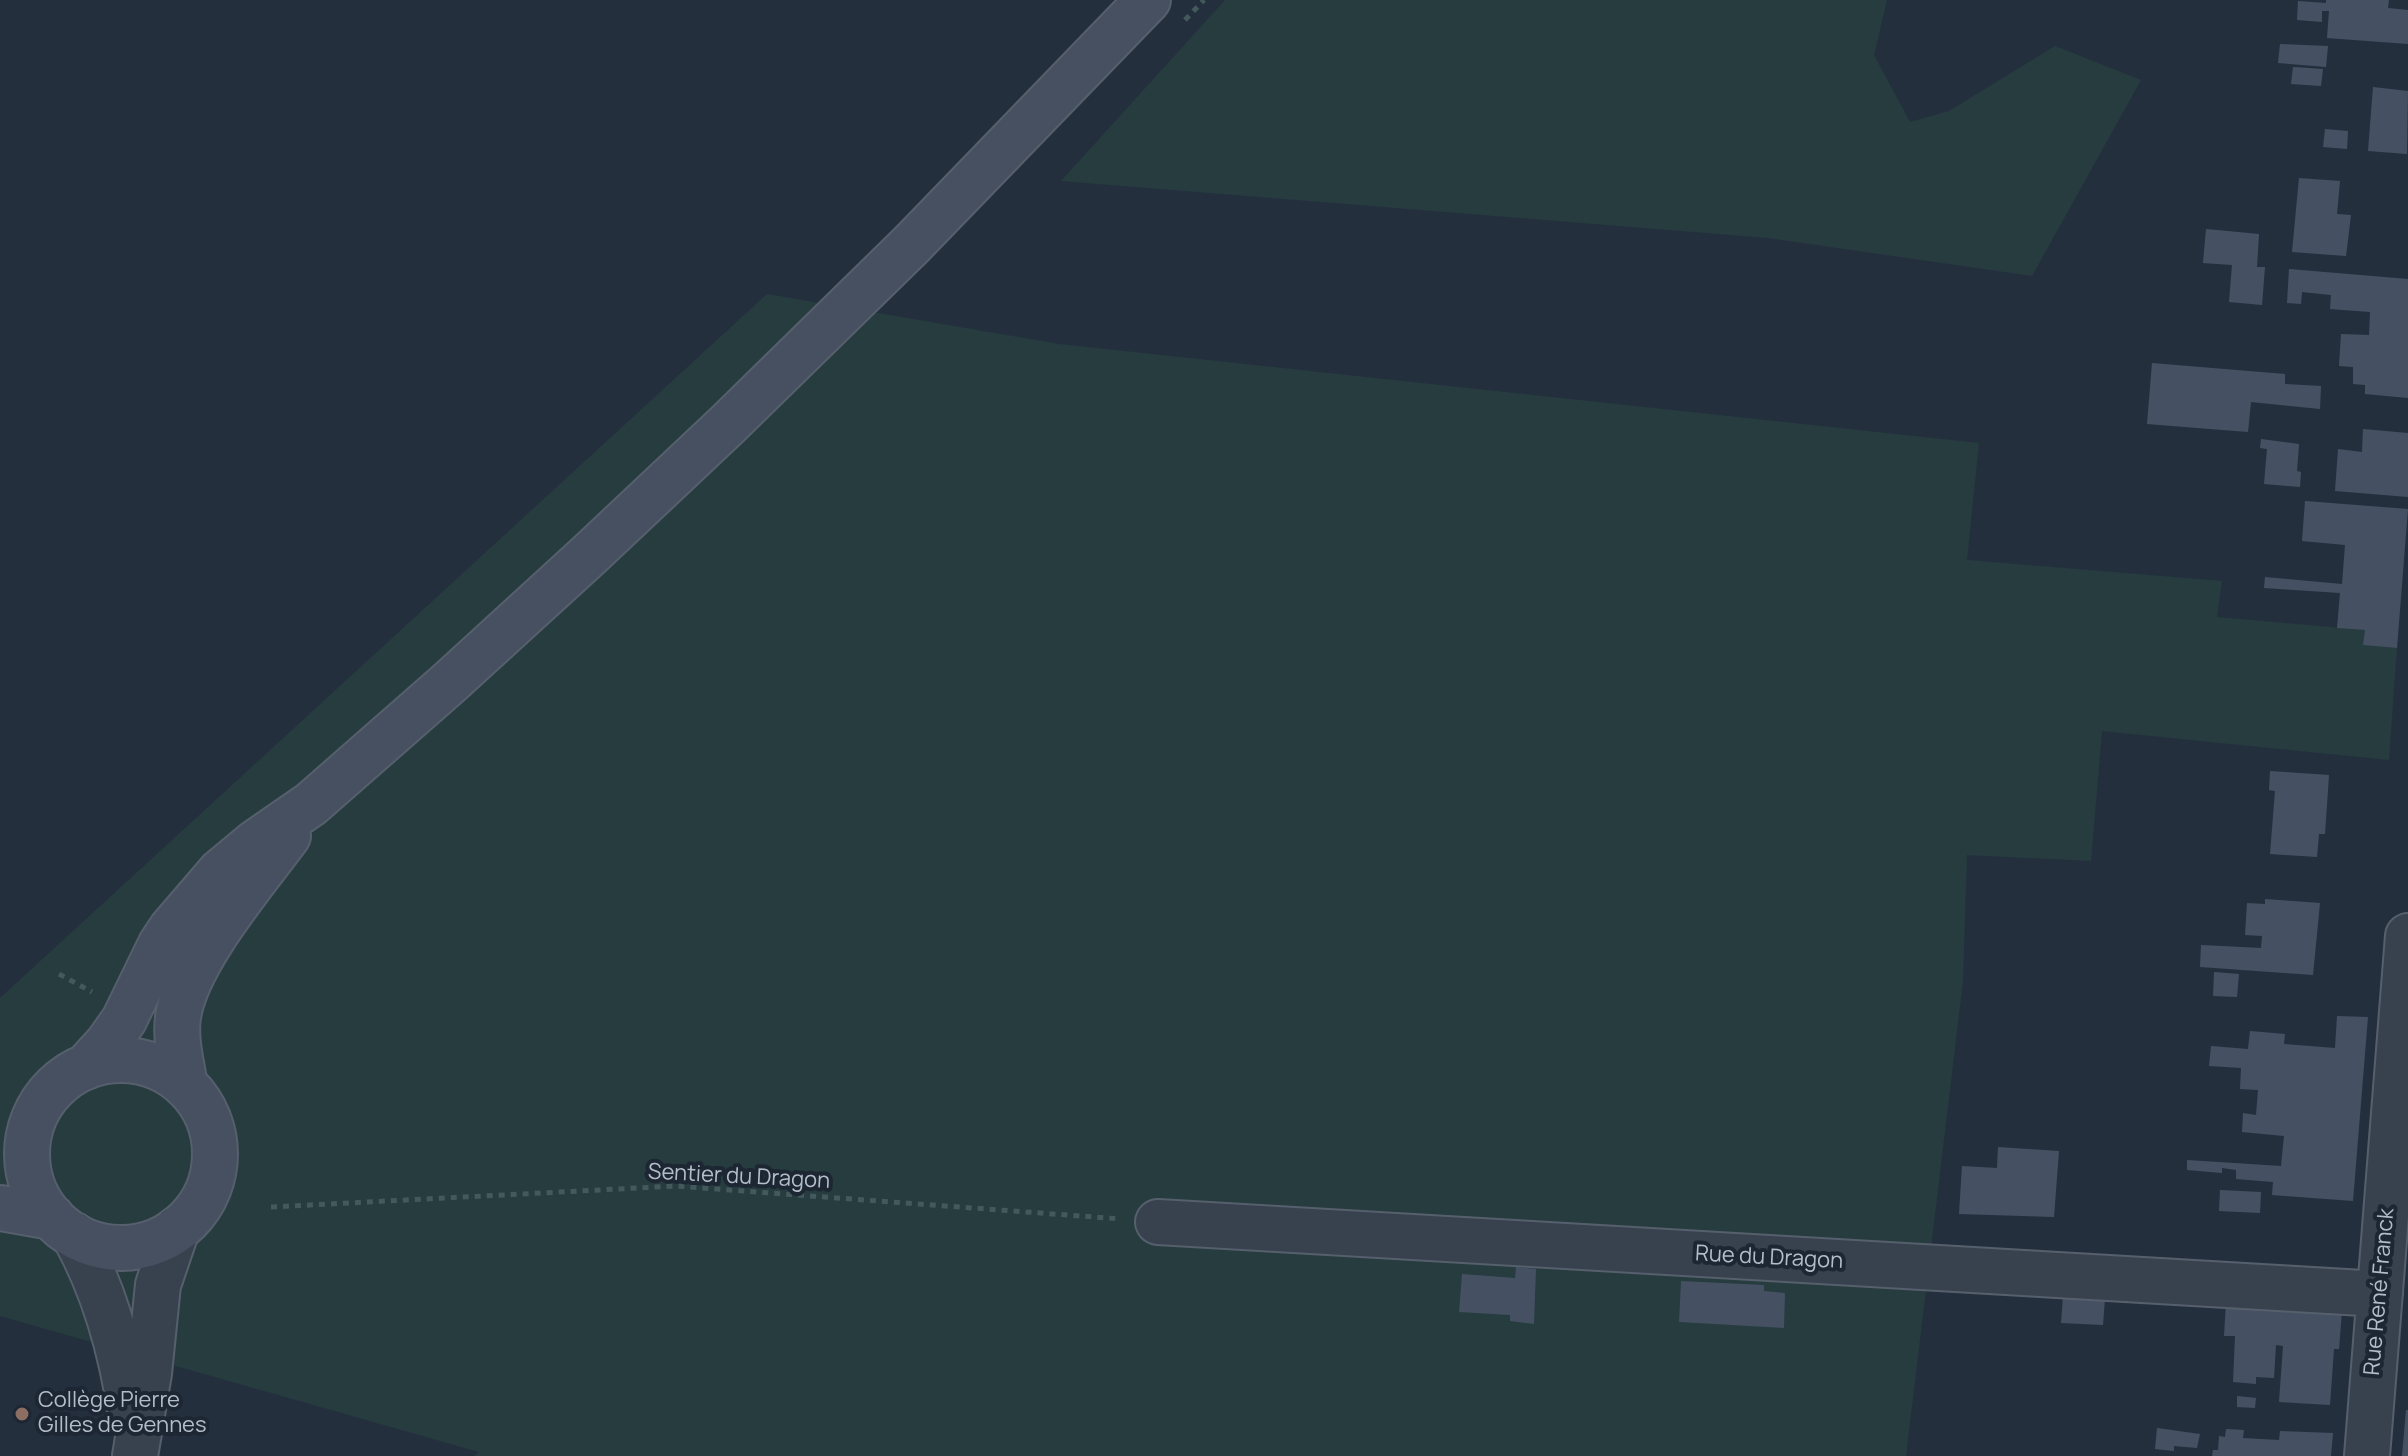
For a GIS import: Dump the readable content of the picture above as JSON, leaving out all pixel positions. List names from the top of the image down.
{
  "streets": {
    "street": ["Rue du Dragon", "Rue René Franck"],
    "path": ["Sentier du Dragon"]
  },
  "crossings": [
    ["Sentier du Dragon", "Rue du Dragon"],
    ["Rue du Dragon", "Rue René Franck"]
  ],
  "places": ["Collège Pierre Gilles de Gennes"]
}
